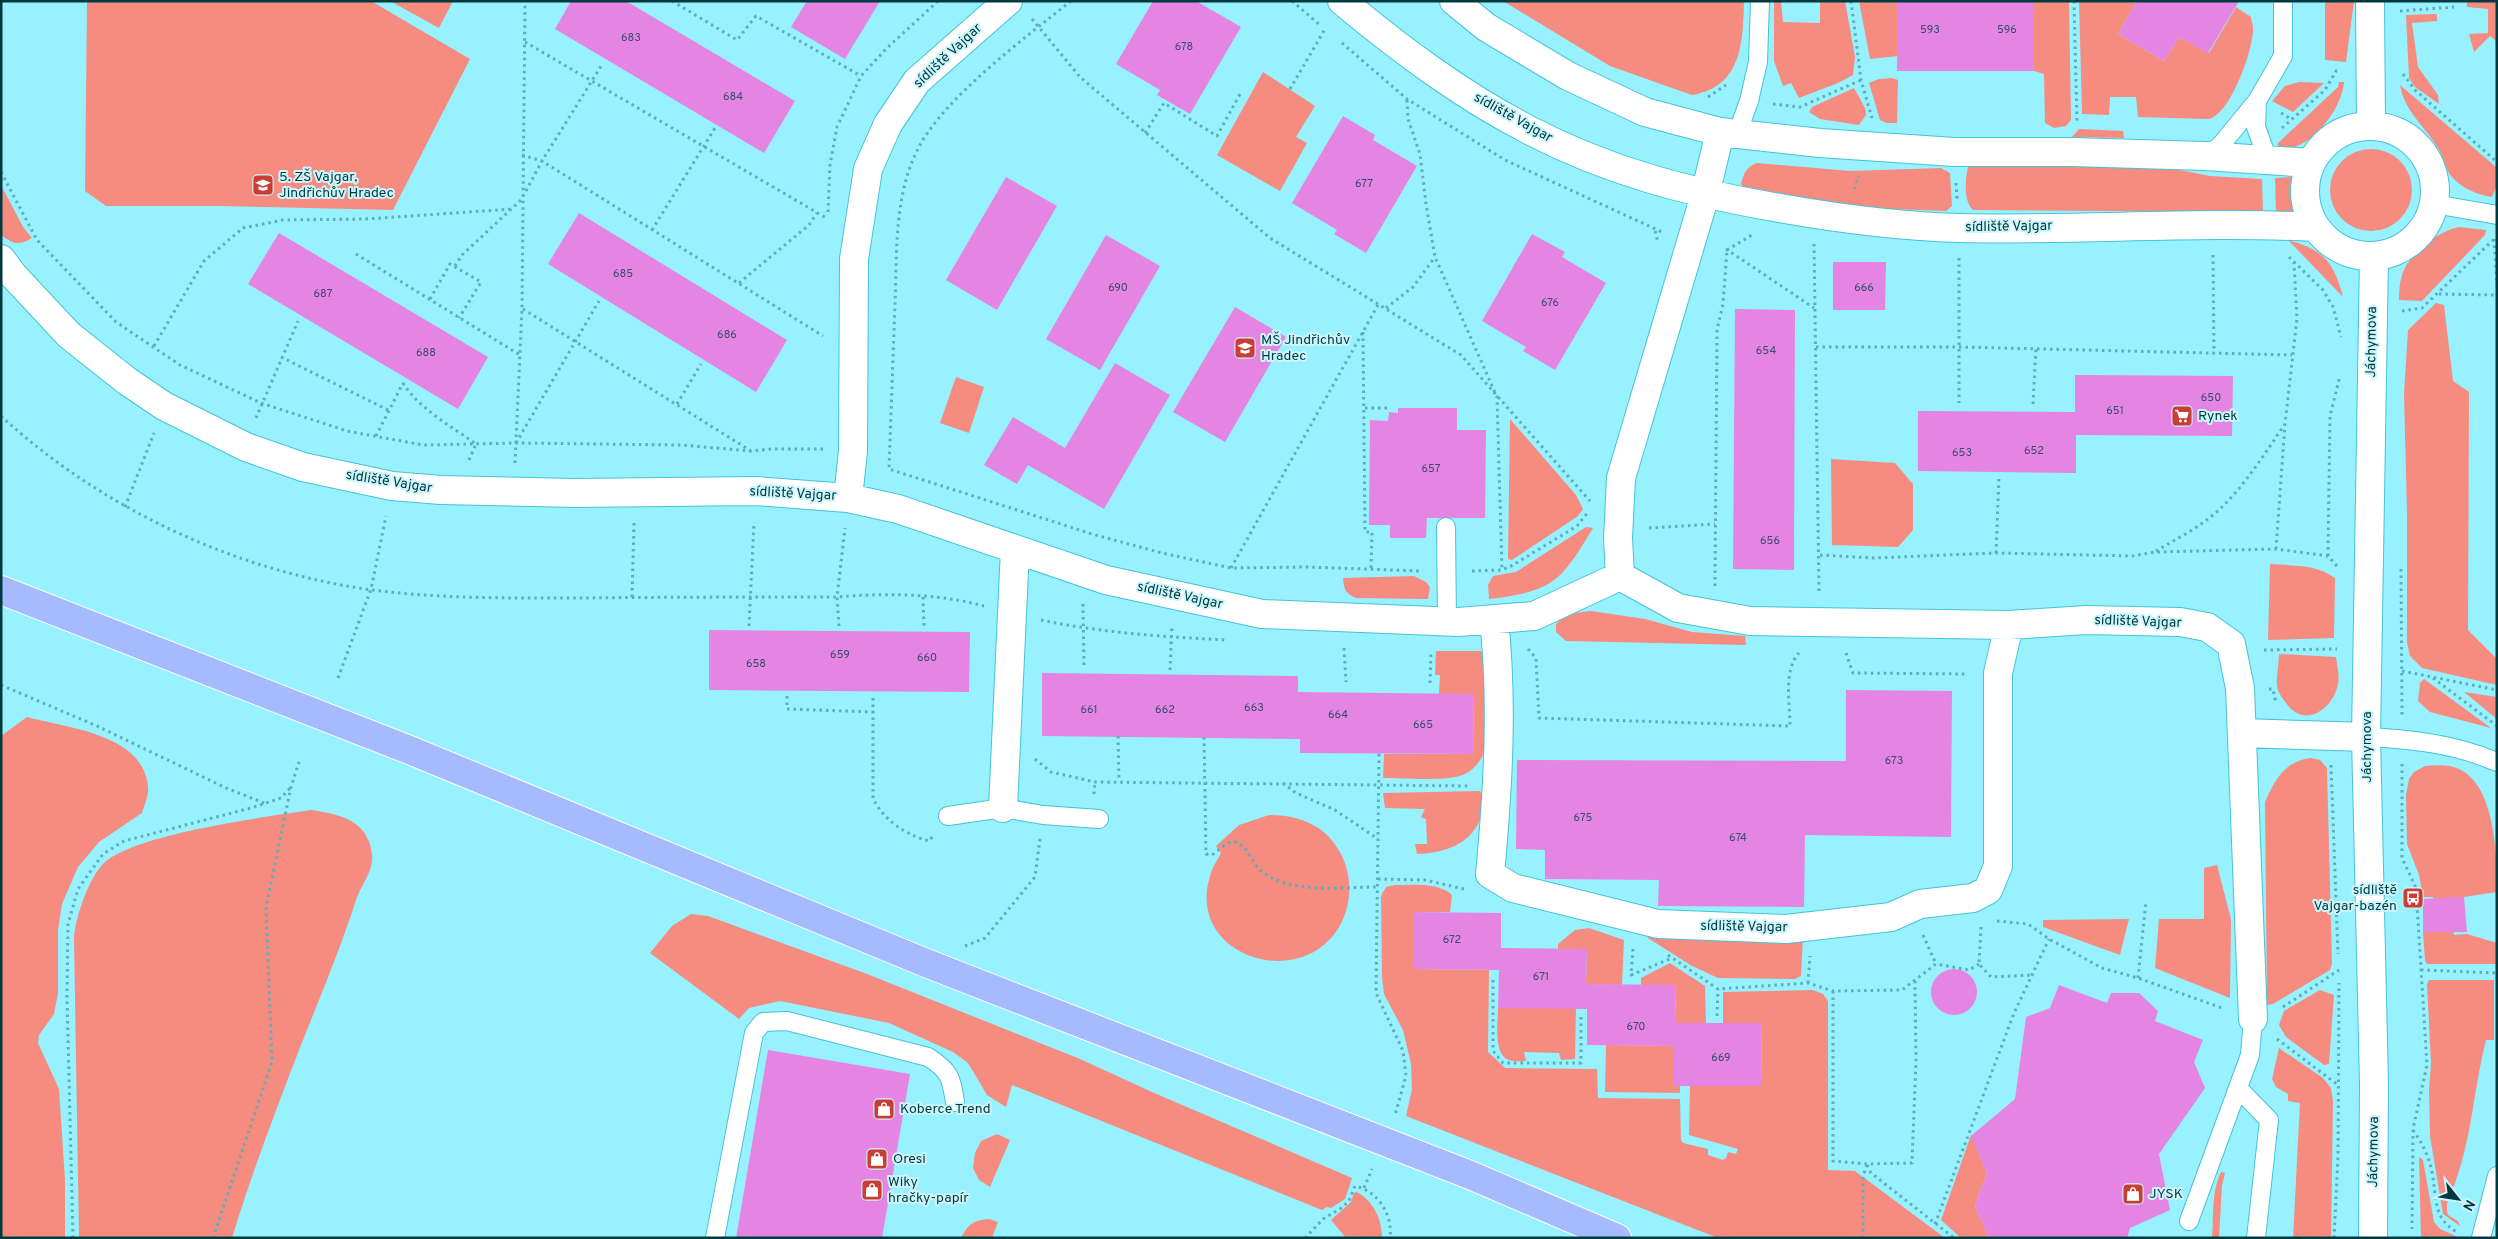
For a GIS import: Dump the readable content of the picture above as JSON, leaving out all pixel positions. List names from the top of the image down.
{
  "streets": {
    "street": ["sídliště Vajgar", "Jáchymova"]
  },
  "crossings": [
    ["sídliště Vajgar", "Jáchymova"]
  ],
  "places": {
    "school or university": ["5. ZŠ Vajgar, Jindřichův Hradec", "MŠ Jindřichův Hradec"],
    "supermarket": ["Rynek"],
    "bus stop": ["sídliště Vajgar-bazén"],
    "shop": [
      "Koberce Trend",
      "Oresi",
      "Wiky hračky-papír",
      "JYSK"
    ]
  },
  "house_numbers": [
    "593",
    "596",
    "683",
    "678",
    "684",
    "677",
    "685",
    "690",
    "666",
    "687",
    "676",
    "686",
    "654",
    "688",
    "650",
    "651",
    "652",
    "653",
    "657",
    "656",
    "659",
    "660",
    "658",
    "663",
    "661",
    "662",
    "664",
    "665",
    "673",
    "675",
    "674",
    "672",
    "671",
    "670",
    "669"
  ],
  "north": "bottom right"
}
